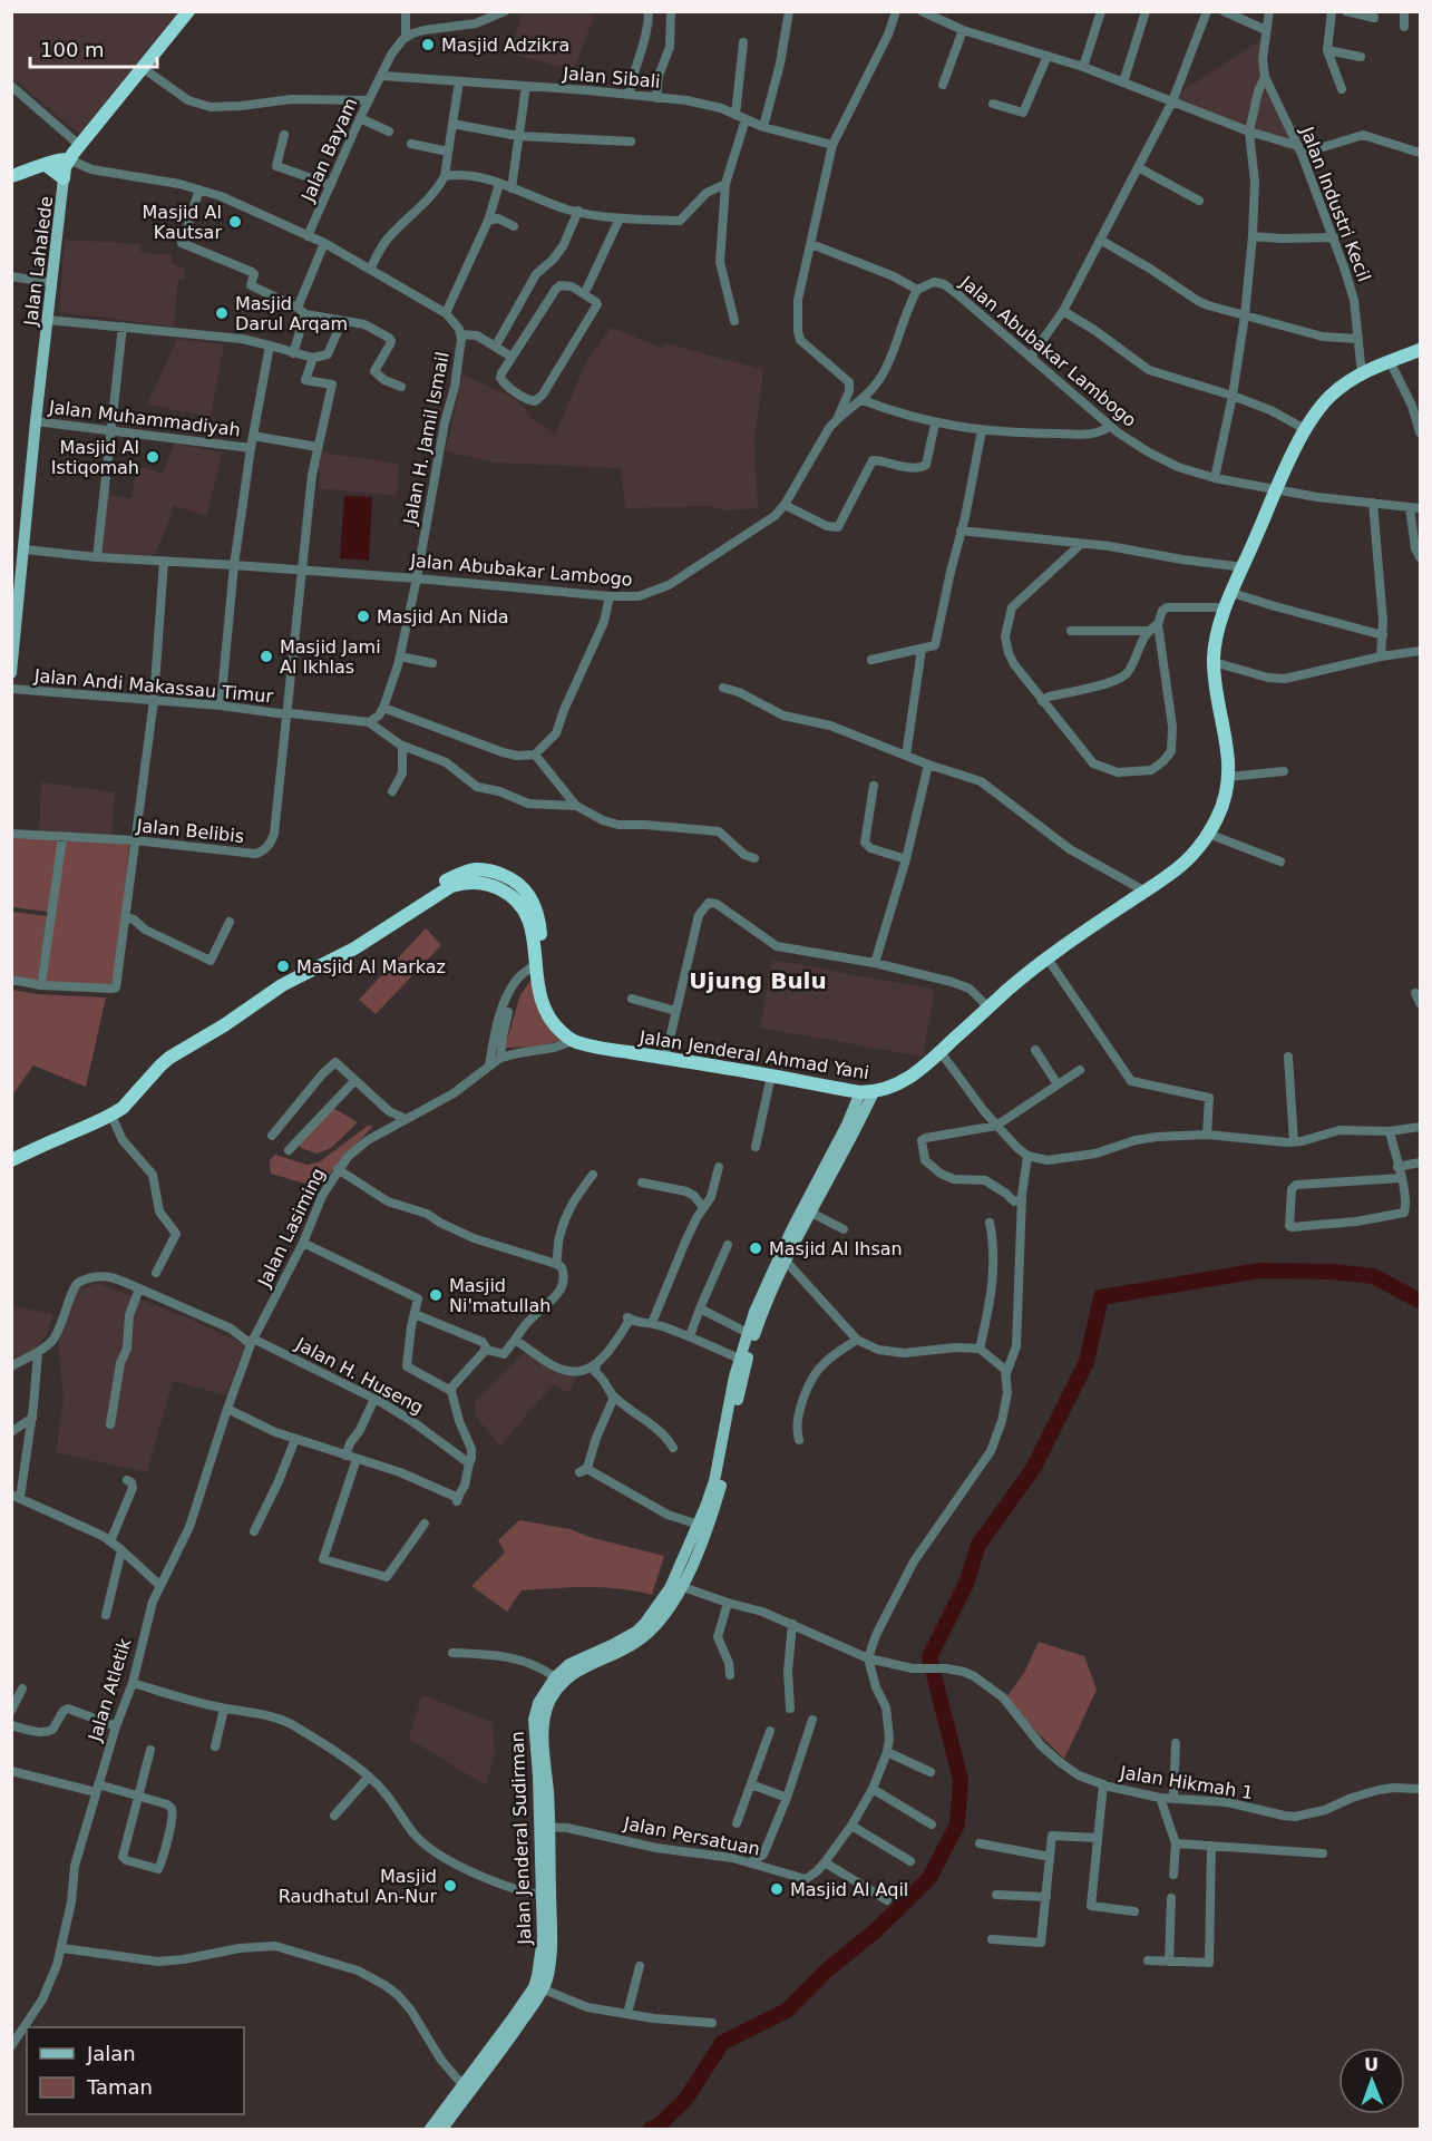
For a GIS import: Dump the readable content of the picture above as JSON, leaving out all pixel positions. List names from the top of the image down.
{
  "streets": {
    "highway": ["Jalan Jenderal Ahmad Yani"],
    "main road": ["Jalan Lahalede", "Jalan Jenderal Sudirman"],
    "street": [
      "Jalan Sibali",
      "Jalan Bayam",
      "Jalan Industri Kecil",
      "Jalan Abubakar Lambogo",
      "Jalan Muhammadiyah",
      "Jalan H. Jamil Ismail",
      "Jalan Andi Makassau Timur",
      "Jalan Belibis",
      "Jalan Lasiming",
      "Jalan H. Huseng",
      "Jalan Atletik",
      "Jalan Hikmah 1",
      "Jalan Persatuan"
    ]
  },
  "crossings": [
    ["Jalan Sibali", "Jalan Bayam"],
    ["Jalan Bayam", "Jalan H. Jamil Ismail"],
    ["Jalan Industri Kecil", "Jalan Jenderal Ahmad Yani"],
    ["Jalan Lahalede", "Jalan Abubakar Lambogo"],
    ["Jalan Lahalede", "Jalan Muhammadiyah"],
    ["Jalan Abubakar Lambogo", "Jalan H. Jamil Ismail"],
    ["Jalan Abubakar Lambogo", "Jalan Belibis"],
    ["Jalan Abubakar Lambogo", "Jalan Jenderal Ahmad Yani"],
    ["Jalan Andi Makassau Timur", "Jalan Belibis"],
    ["Jalan Jenderal Ahmad Yani", "Jalan Lasiming"],
    ["Jalan Jenderal Ahmad Yani", "Jalan Jenderal Sudirman"],
    ["Jalan Lasiming", "Jalan H. Huseng"],
    ["Jalan Lasiming", "Jalan Atletik"],
    ["Jalan H. Huseng", "Jalan Atletik"],
    ["Jalan Hikmah 1", "Jalan Persatuan"],
    ["Jalan Persatuan", "Jalan Jenderal Sudirman"]
  ],
  "districts": ["Ujung Bulu"],
  "places": [
    "Masjid Adzikra",
    "Masjid Al Kautsar",
    "Masjid Darul Arqam",
    "Masjid Al Istiqomah",
    "Masjid An Nida",
    "Masjid Jami Al Ikhlas",
    "Masjid Al Markaz",
    "Masjid Al Ihsan",
    "Masjid Ni'matullah",
    "Masjid Raudhatul An-Nur",
    "Masjid Al Aqil"
  ],
  "legend": ["Jalan", "Taman"],
  "scale_bar": "100 m",
  "north": "top"
}
